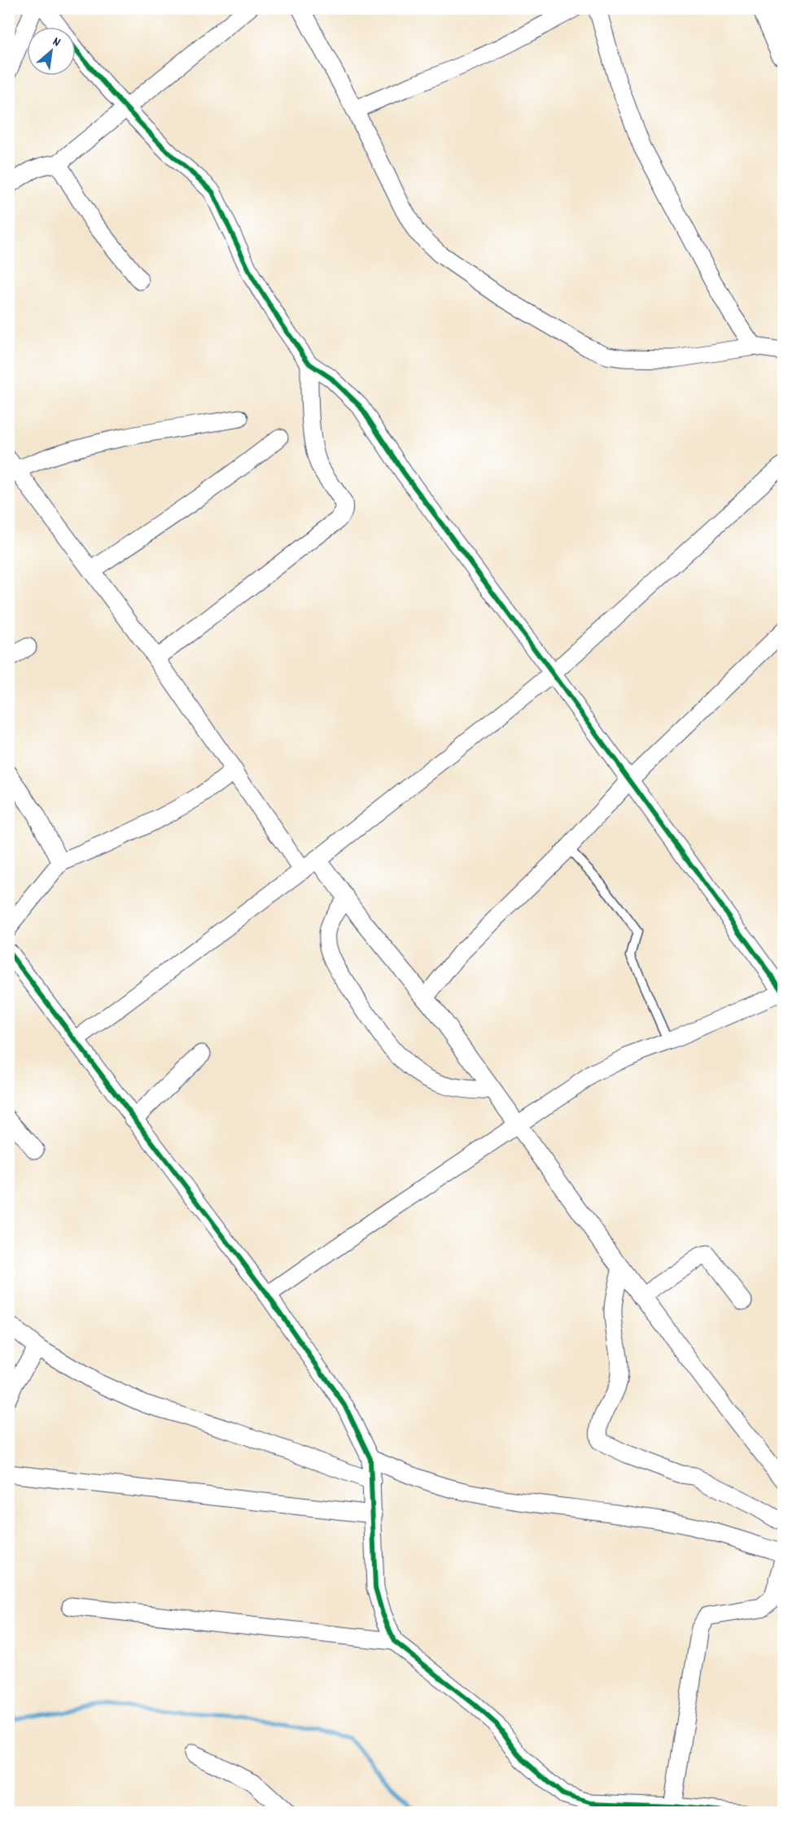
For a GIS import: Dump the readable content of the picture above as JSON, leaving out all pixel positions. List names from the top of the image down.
{
  "north": "top right"
}
